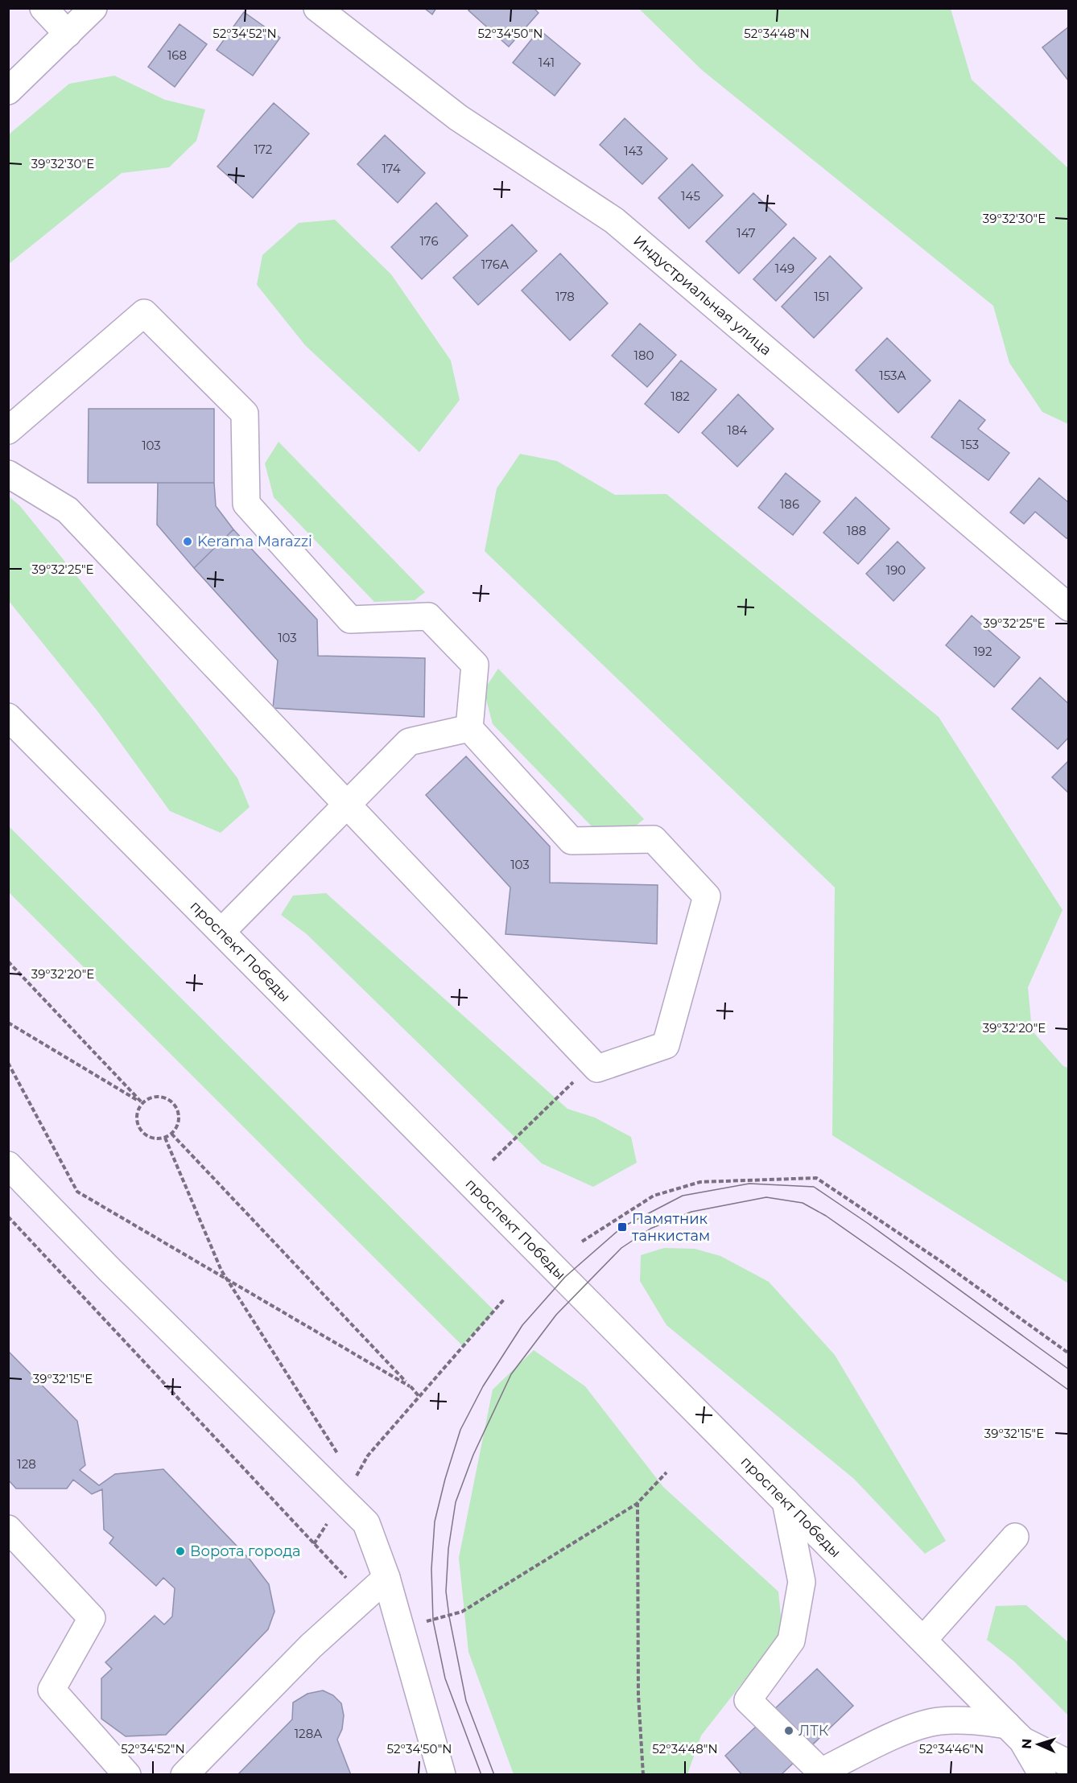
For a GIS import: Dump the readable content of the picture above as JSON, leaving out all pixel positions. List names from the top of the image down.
{
  "streets": {
    "street": ["Индустриальная улица", "проспект Победы"]
  },
  "places": {
    "other": ["Kerama Marazzi", "Ворота города", "ЛТК"],
    "transit": ["Памятник танкистам"]
  },
  "house_numbers": [
    "168",
    "141",
    "172",
    "143",
    "174",
    "145",
    "147",
    "176",
    "176А",
    "149",
    "178",
    "151",
    "180",
    "153А",
    "182",
    "184",
    "153",
    "103",
    "186",
    "188",
    "190",
    "103",
    "192",
    "103",
    "128",
    "128А"
  ],
  "north": "left",
  "coordinates": [
    "52°34'52\"N",
    "52°34'50\"N",
    "52°34'48\"N",
    "39°32'30\"E",
    "39°32'25\"E",
    "39°32'20\"E",
    "39°32'15\"E",
    "52°34'46\"N"
  ]
}
